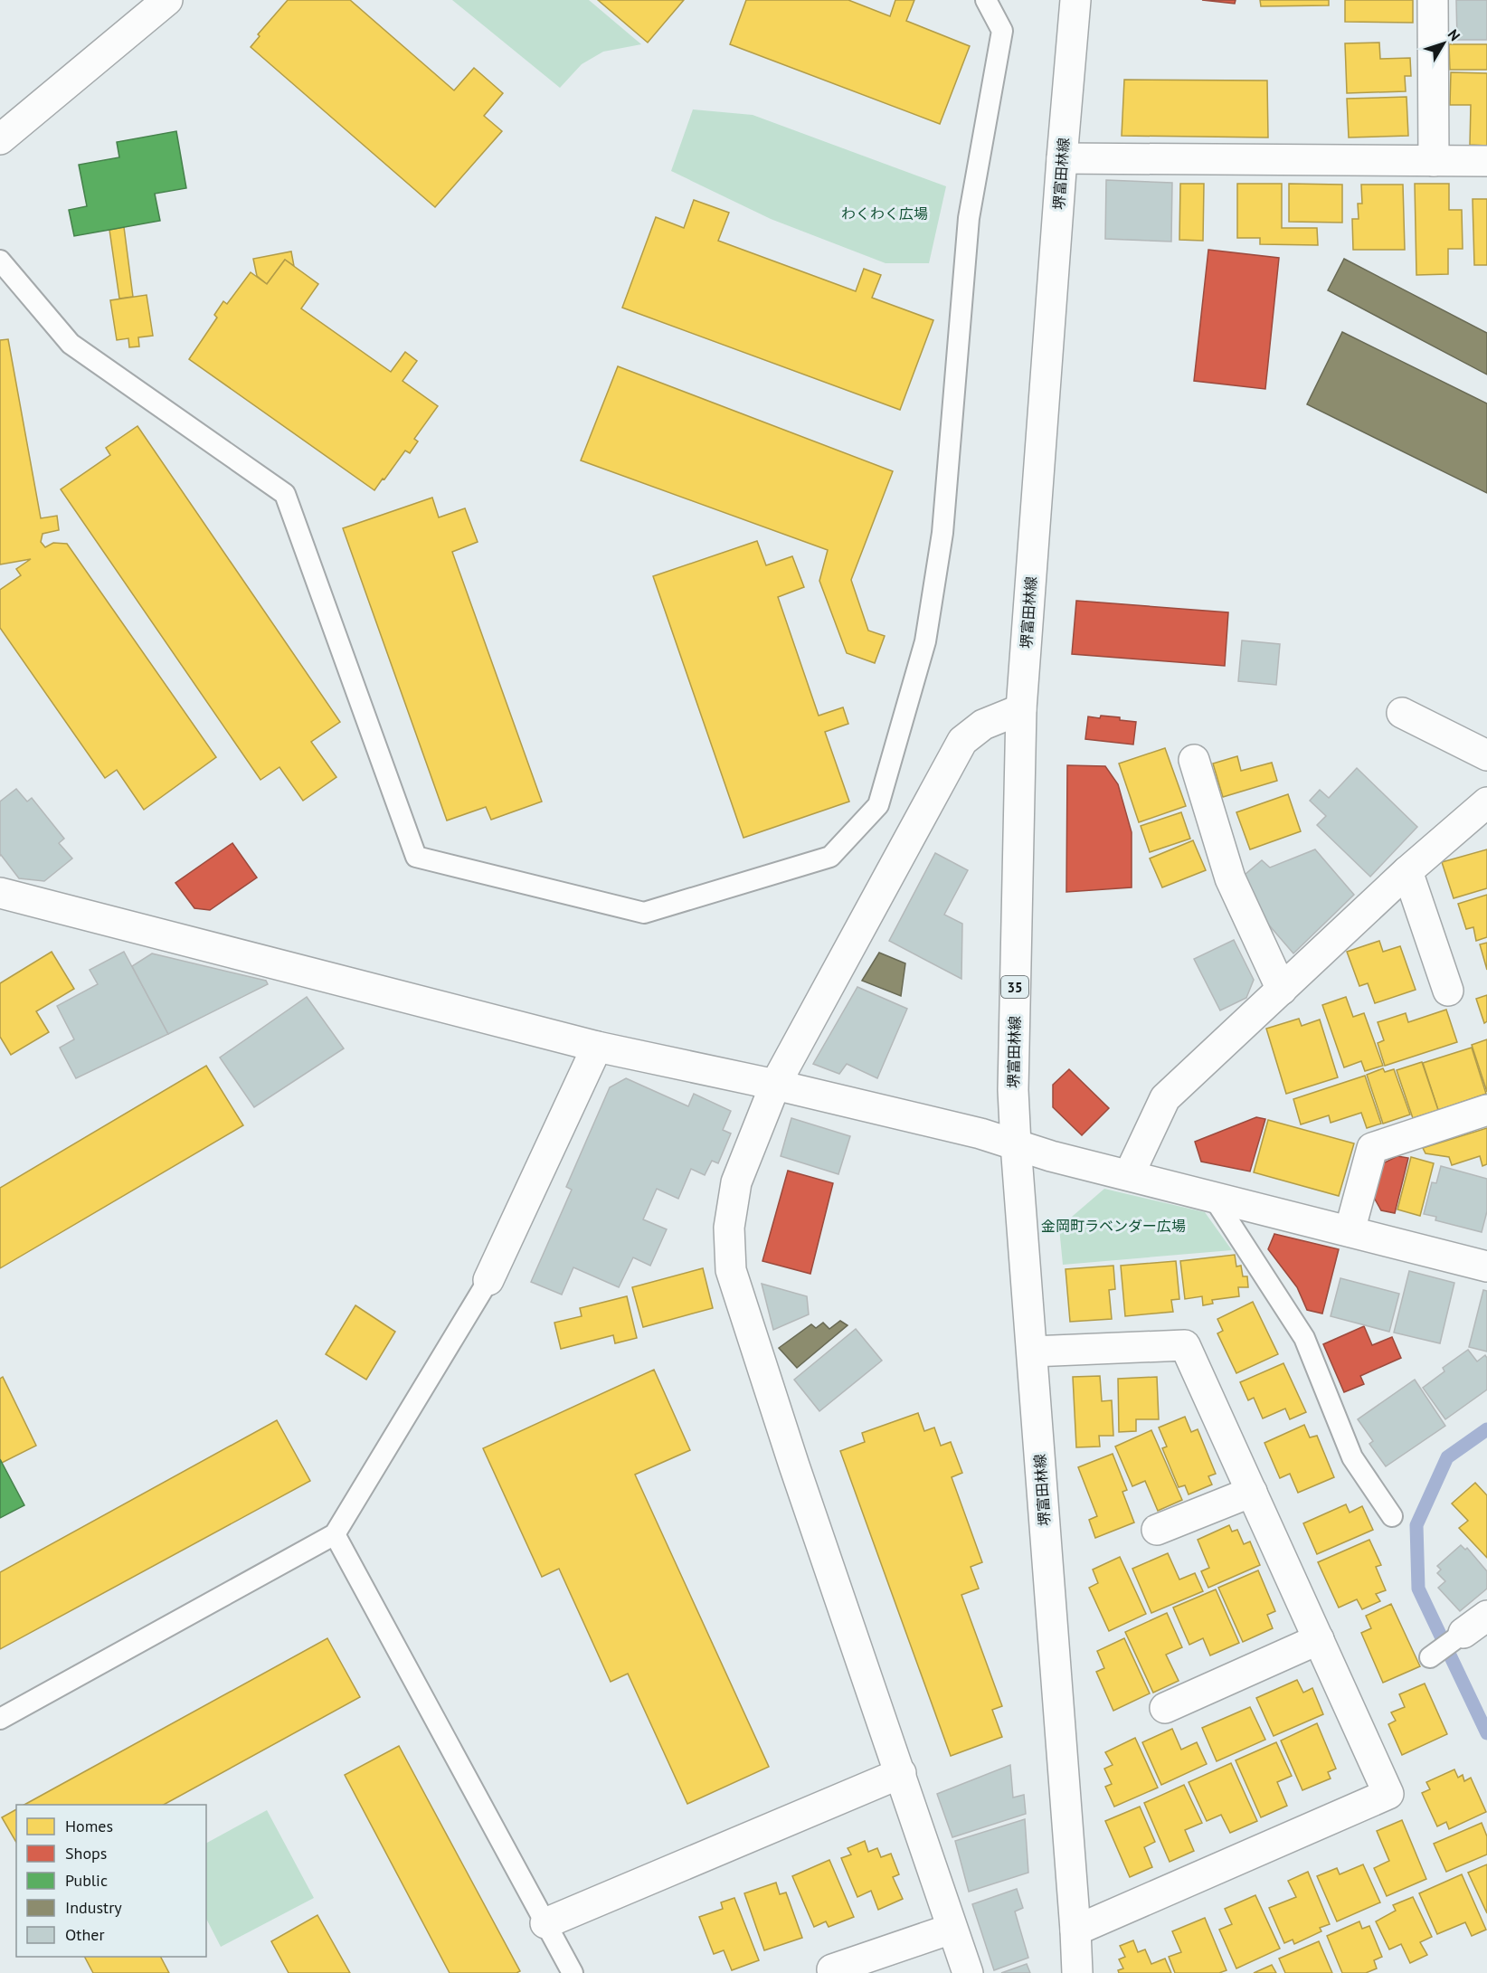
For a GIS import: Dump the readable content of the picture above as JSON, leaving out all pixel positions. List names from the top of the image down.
{
  "streets": {
    "street": ["堺富田林線", "35"]
  },
  "parks": ["わくわく広場", "金岡町ラベンダー広場"],
  "legend": [
    "Homes",
    "Shops",
    "Public",
    "Industry",
    "Other"
  ],
  "north": "top right"
}
